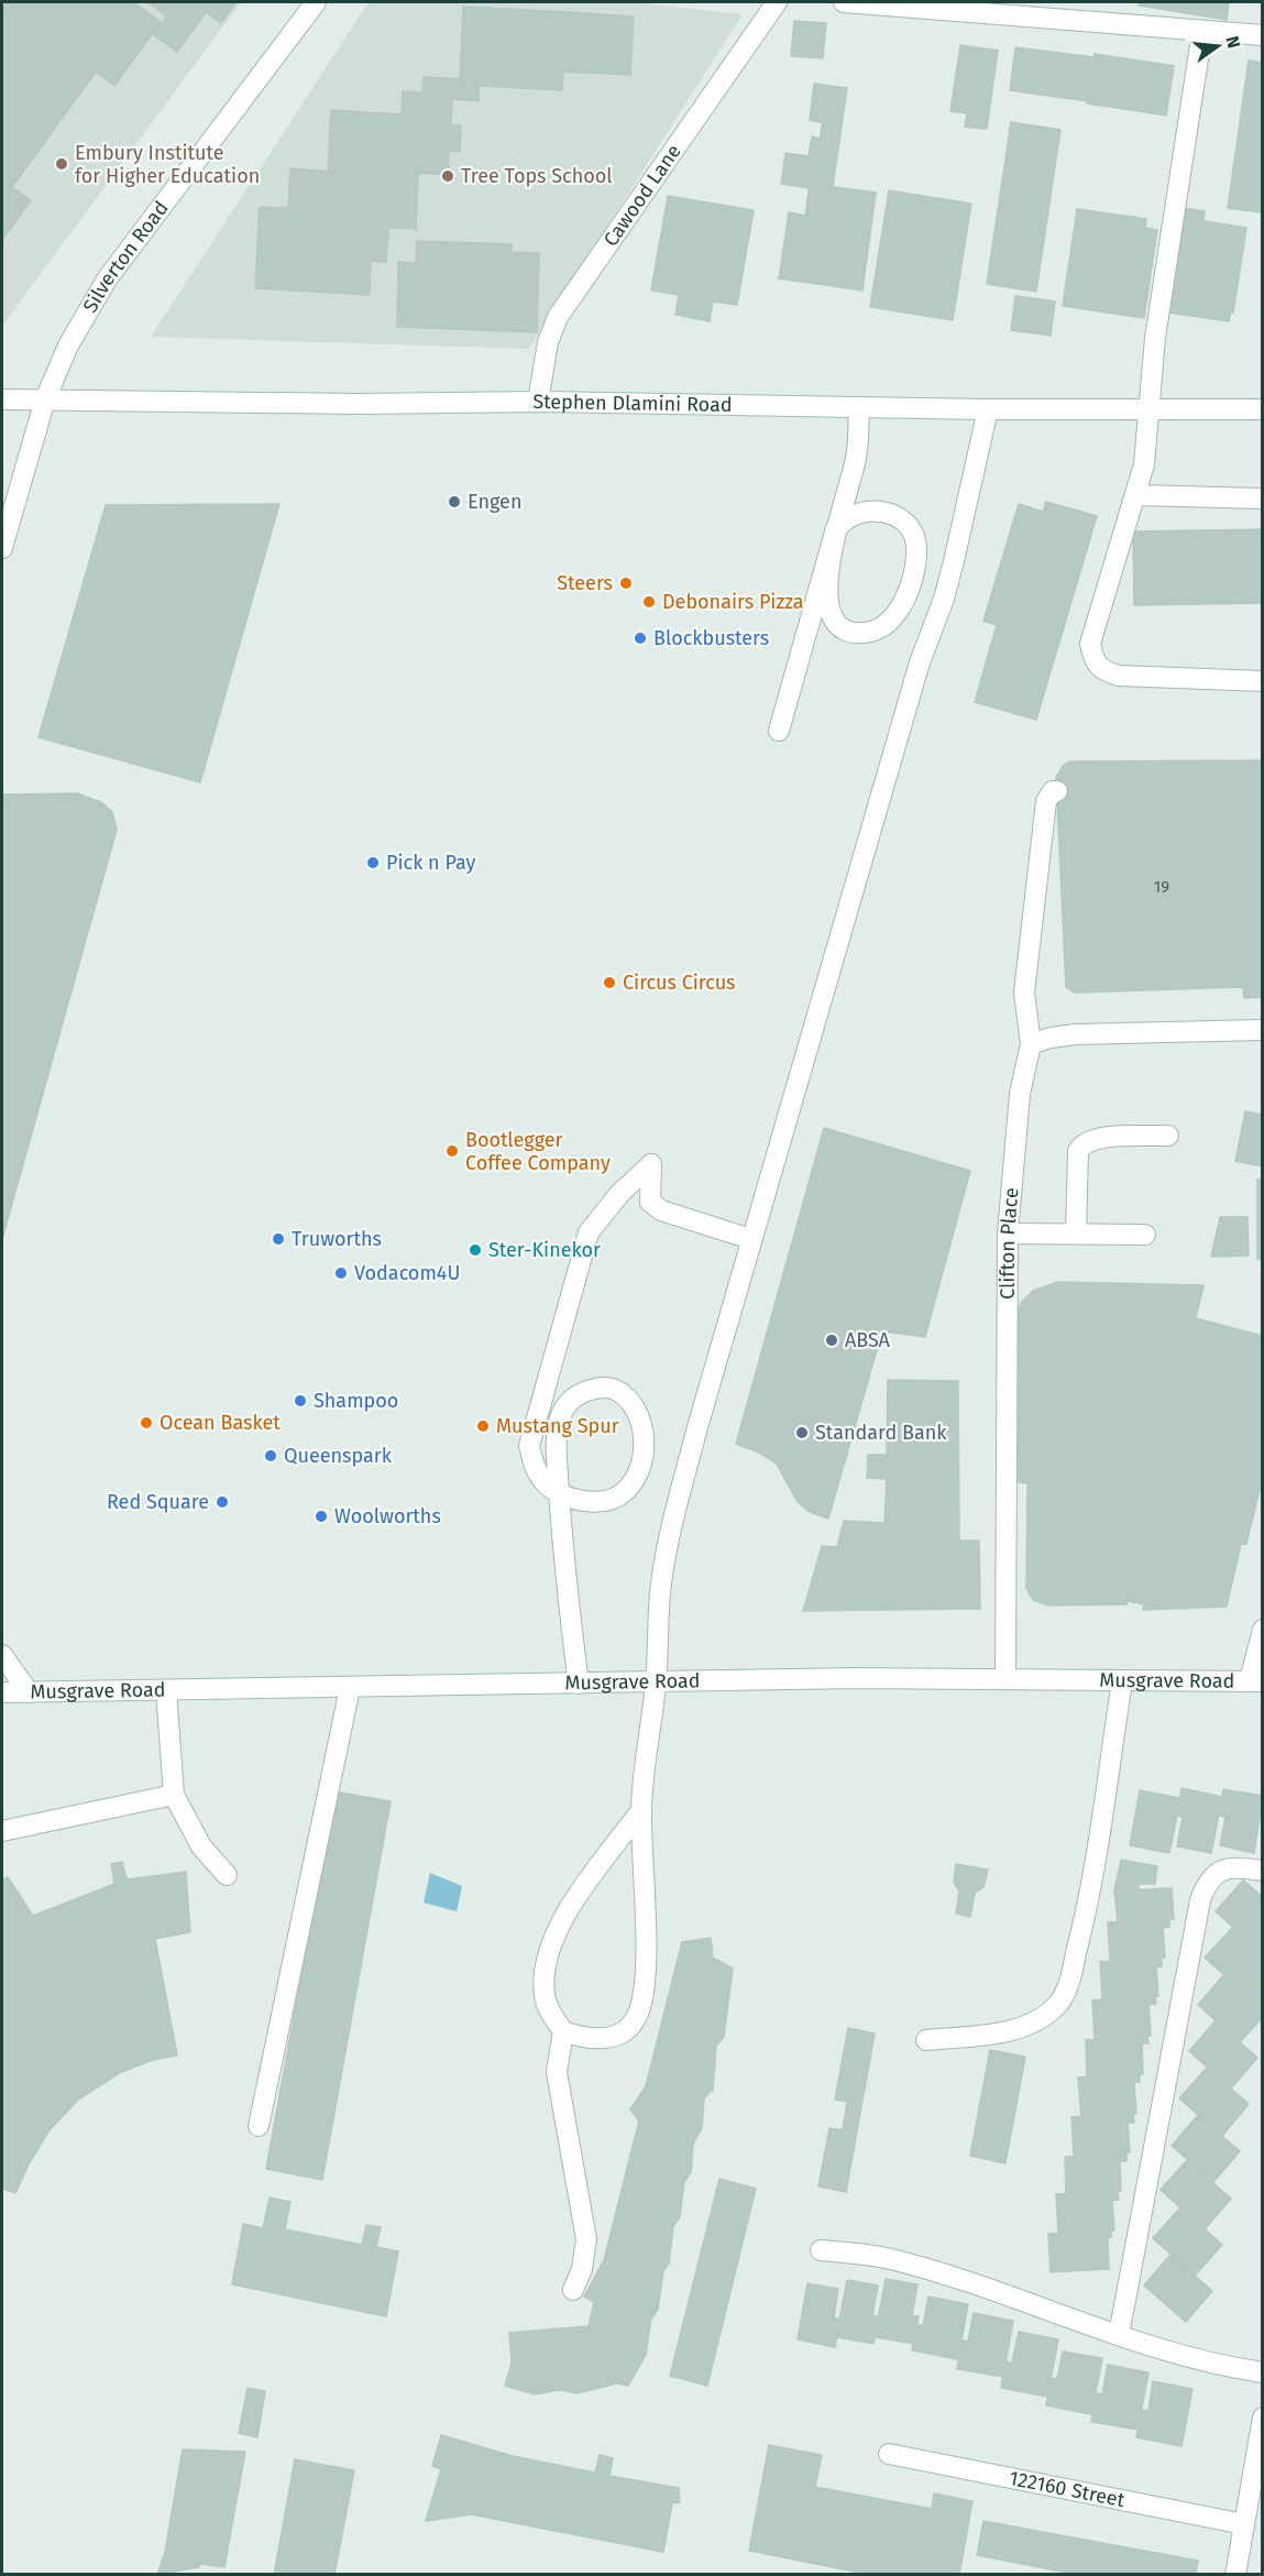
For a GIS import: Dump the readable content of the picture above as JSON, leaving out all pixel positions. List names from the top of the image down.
{
  "streets": {
    "street": [
      "Cawood Lane",
      "Silverton Road",
      "Stephen Dlamini Road",
      "Clifton Place",
      "Musgrave Road",
      "122160 Street"
    ]
  },
  "crossings": [
    ["Cawood Lane", "Stephen Dlamini Road"],
    ["Silverton Road", "Stephen Dlamini Road"],
    ["Clifton Place", "Musgrave Road"]
  ],
  "places": [
    "Embury Institute for Higher Education",
    "Tree Tops School",
    "Engen",
    "Steers",
    "Debonairs Pizza",
    "Blockbusters",
    "Pick n Pay",
    "Circus Circus",
    "Bootlegger Coffee Company",
    "Truworths",
    "Ster-Kinekor",
    "Vodacom4U",
    "ABSA",
    "Shampoo",
    "Ocean Basket",
    "Mustang Spur",
    "Standard Bank",
    "Queenspark",
    "Red Square",
    "Woolworths"
  ],
  "house_numbers": ["19"],
  "north": "right"
}
